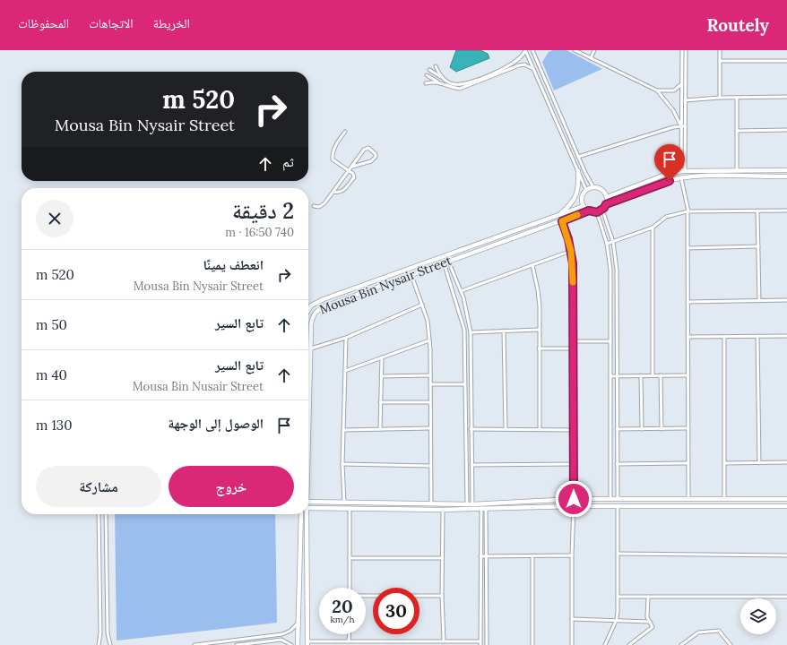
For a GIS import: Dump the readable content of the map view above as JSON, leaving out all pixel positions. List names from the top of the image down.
{
  "streets": {
    "street": ["Mousa Bin Nysair Street"]
  },
  "page": {
    "header": "Routely",
    "nav": ["الخريطة", "الاتجاهات", "المحفوظات"],
    "turn": ["520 m", "Mousa Bin Nysair Street"],
    "then": "ثم",
    "heading": ["2 دقيقة", "740 m · 16:50"],
    "list": [
      {
        "name": "انعطف يمينًا",
        "note": "Mousa Bin Nysair Street",
        "value": "520 m"
      },
      {
        "name": "تابع السير",
        "value": "50 m"
      },
      {
        "name": "تابع السير",
        "note": "Mousa Bin Nusair Street",
        "value": "40 m"
      },
      {
        "name": "الوصول إلى الوجهة",
        "value": "130 m"
      }
    ],
    "buttons": ["خروج", "مشاركة"],
    "speed": "20 km/h",
    "limit": "30"
  }
}
